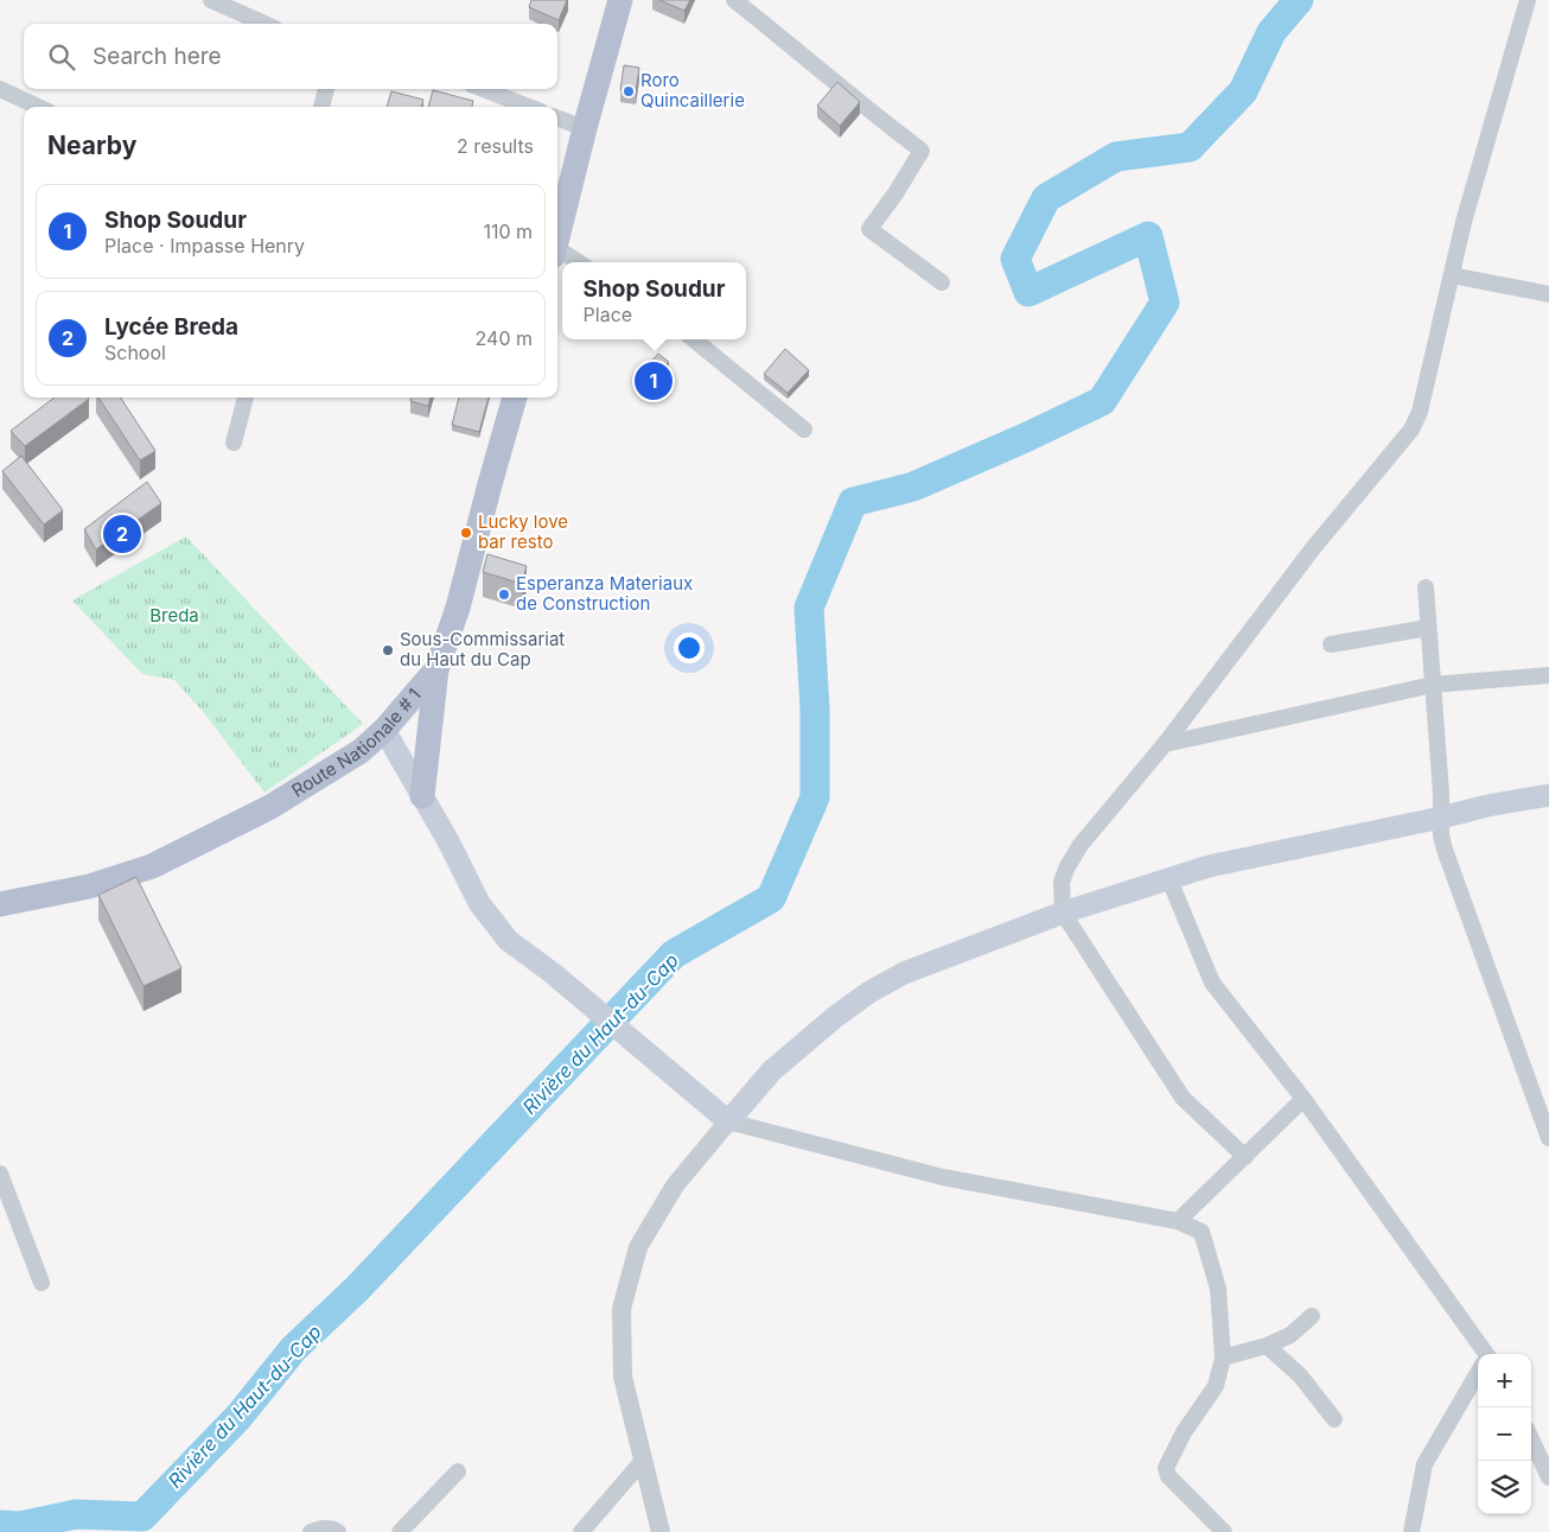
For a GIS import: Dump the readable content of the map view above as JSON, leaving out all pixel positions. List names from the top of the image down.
{
  "streets": {
    "main road": ["Route Nationale # 1"]
  },
  "water": ["Rivière du Haut-du-Cap"],
  "parks": ["Breda"],
  "places": [
    "Roro Quincaillerie",
    "Lucky love bar resto",
    "Esperanza Materiaux de Construction",
    "Sous-Commissariat du Haut du Cap"
  ],
  "page": {
    "search": "Search here",
    "heading": ["Nearby", "2 results"],
    "list": [
      {
        "mark": "1",
        "name": "Shop Soudur",
        "note": "Place · Impasse Henry",
        "value": "110 m"
      },
      {
        "mark": "2",
        "name": "Lycée Breda",
        "note": "School",
        "value": "240 m"
      }
    ],
    "popup": ["Shop Soudur", "Place"],
    "pins": ["1", "2"],
    "map_buttons": ["+", "−"]
  }
}
